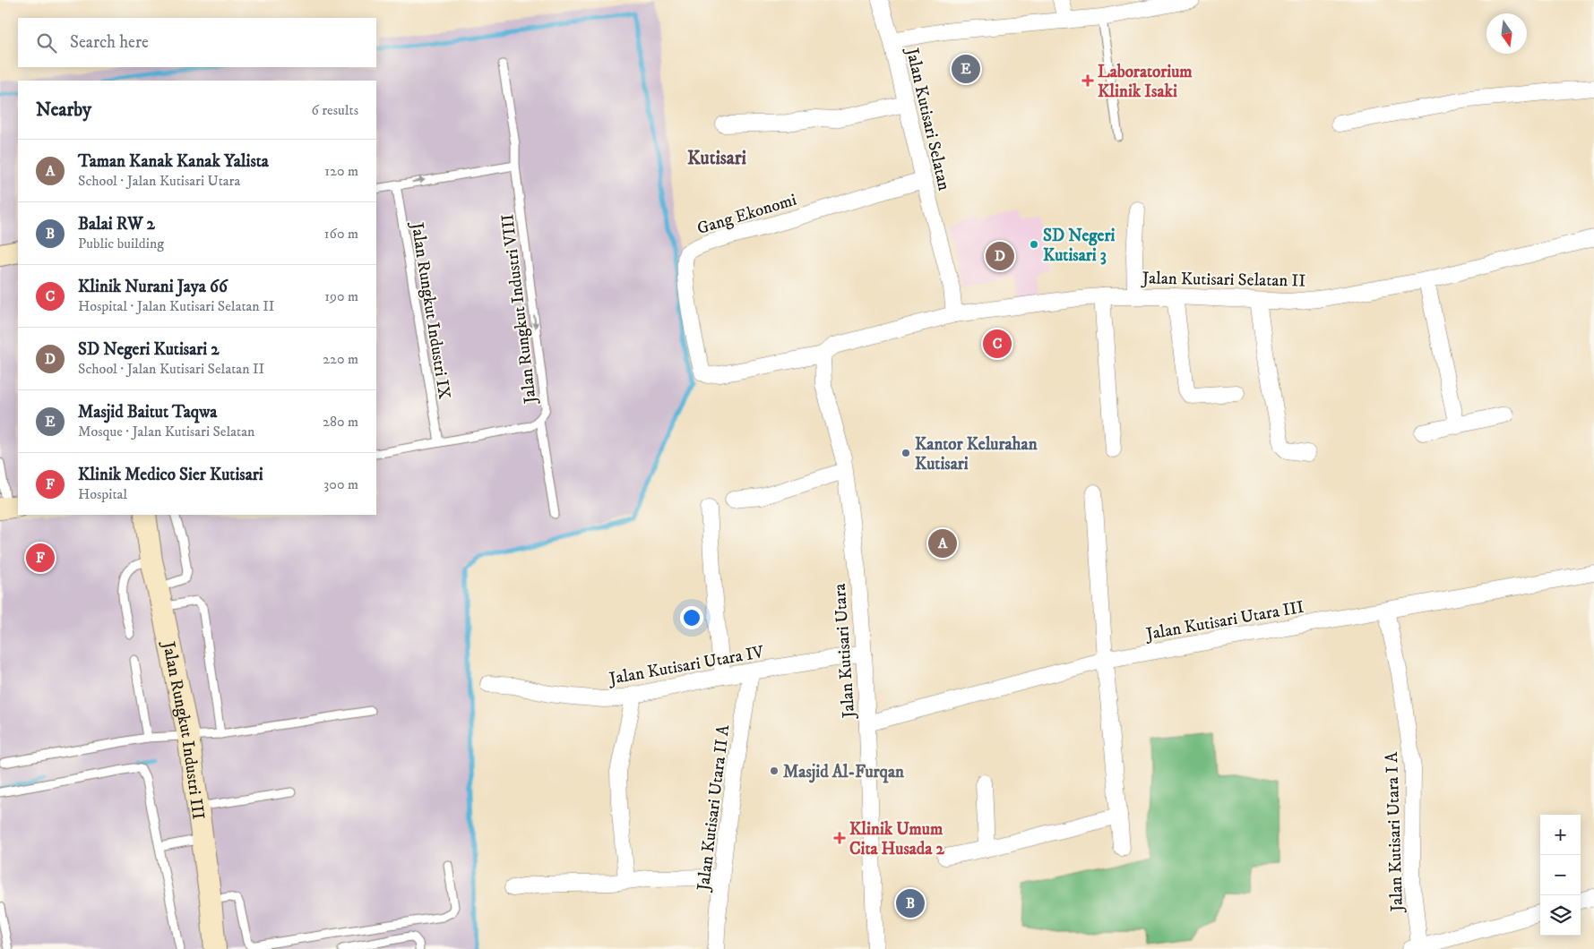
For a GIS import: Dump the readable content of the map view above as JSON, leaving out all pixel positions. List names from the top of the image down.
{
  "streets": {
    "street": [
      "Jalan Kutisari Selatan",
      "Gang Ekonomi",
      "Jalan Kutisari Selatan II",
      "Jalan Kutisari Utara III",
      "Jalan Kutisari Utara",
      "Jalan Kutisari Utara IV",
      "Jalan Rungkut Industri III",
      "Jalan Kutisari Utara II A",
      "Jalan Kutisari Utara I A"
    ],
    "lane": ["Jalan Rungkut Industri VIII", "Jalan Rungkut Industri IX"]
  },
  "crossings": [
    ["Jalan Kutisari Selatan", "Gang Ekonomi"],
    ["Jalan Kutisari Selatan", "Jalan Kutisari Selatan II"],
    ["Gang Ekonomi", "Jalan Kutisari Utara"],
    ["Jalan Rungkut Industri VIII", "Jalan Rungkut Industri IX"],
    ["Jalan Kutisari Utara III", "Jalan Kutisari Utara"],
    ["Jalan Kutisari Utara III", "Jalan Kutisari Utara I A"],
    ["Jalan Kutisari Utara", "Jalan Kutisari Utara IV"],
    ["Jalan Kutisari Utara IV", "Jalan Kutisari Utara II A"]
  ],
  "one_way": ["Jalan Rungkut Industri VIII"],
  "districts": ["Kutisari"],
  "places": {
    "health": ["Laboratorium Klinik Isaki", "Klinik Umum Cita Husada 2"],
    "other": ["SD Negeri Kutisari 3", "Kantor Kelurahan Kutisari", "Masjid Al-Furqan"]
  },
  "north": "bottom",
  "page": {
    "search": "Search here",
    "pins": [
      "E",
      "D",
      "C",
      "A",
      "F",
      "B"
    ],
    "heading": ["Nearby", "6 results"],
    "list": [
      {
        "mark": "A",
        "name": "Taman Kanak Kanak Yalista",
        "note": "School · Jalan Kutisari Utara",
        "value": "120 m"
      },
      {
        "mark": "B",
        "name": "Balai RW 2",
        "note": "Public building",
        "value": "160 m"
      },
      {
        "mark": "C",
        "name": "Klinik Nurani Jaya 66",
        "note": "Hospital · Jalan Kutisari Selatan II",
        "value": "190 m"
      },
      {
        "mark": "D",
        "name": "SD Negeri Kutisari 2",
        "note": "School · Jalan Kutisari Selatan II",
        "value": "220 m"
      },
      {
        "mark": "E",
        "name": "Masjid Baitut Taqwa",
        "note": "Mosque · Jalan Kutisari Selatan",
        "value": "280 m"
      },
      {
        "mark": "F",
        "name": "Klinik Medico Sier Kutisari",
        "note": "Hospital",
        "value": "300 m"
      }
    ],
    "map_buttons": ["+", "−"]
  }
}
